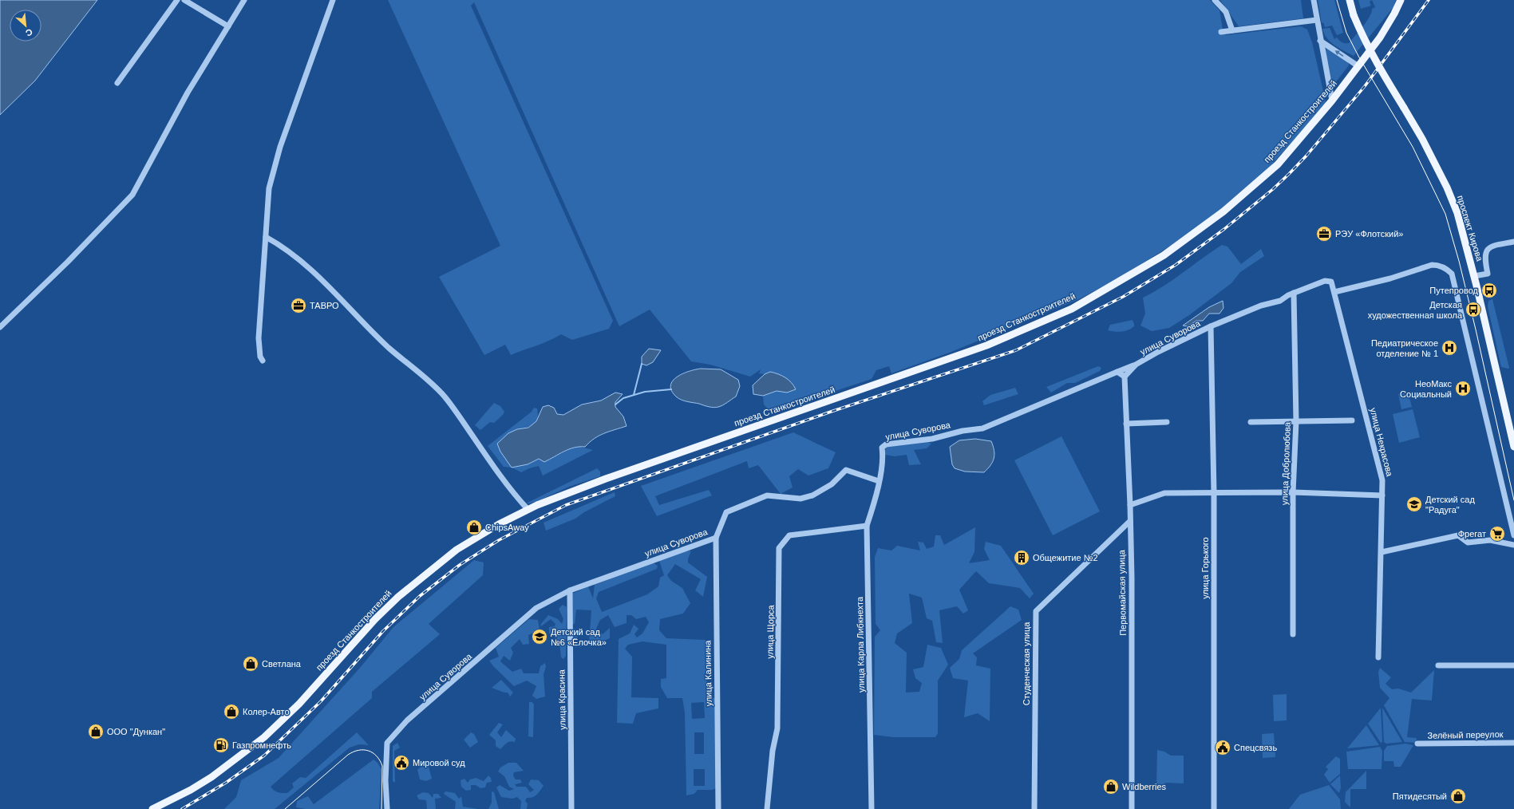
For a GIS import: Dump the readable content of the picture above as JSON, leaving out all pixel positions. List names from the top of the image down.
{
  "streets": {
    "main road": ["проезд Станкостроителей", "проспект Кирова"],
    "street": [
      "улица Суворова",
      "улица Некрасова",
      "улица Добролюбова",
      "улица Горького",
      "Первомайская улица",
      "улица Щорса",
      "улица Карла Либкнехта",
      "Студенческая улица",
      "улица Калинина",
      "улица Красина",
      "Зелёный переулок"
    ]
  },
  "crossings": [
    ["улица Суворова", "улица Некрасова"],
    ["улица Суворова", "улица Добролюбова"],
    ["улица Суворова", "улица Горького"],
    ["улица Суворова", "Первомайская улица"],
    ["улица Суворова", "улица Карла Либкнехта"],
    ["улица Суворова", "улица Калинина"],
    ["улица Суворова", "улица Красина"],
    ["Первомайская улица", "Студенческая улица"],
    ["улица Щорса", "улица Карла Либкнехта"]
  ],
  "places": {
    "office": ["РЭУ «Флотский»", "ТАВРО"],
    "bus stop": ["Путепровод", "Детская художественная школа"],
    "hospital": ["Педиатрическое отделение № 1", "НеоМакс Социальный"],
    "school or university": ["Детский сад \"Радуга\"", "Детский сад №6 «Ёлочка»"],
    "shop": [
      "ChipsAway",
      "Светлана",
      "Колер-Авто",
      "ООО \"Дункан\"",
      "Wildberries",
      "Пятидесятый"
    ],
    "supermarket": ["Фрегат"],
    "building": ["Общежитие №2"],
    "fuel station": ["Газпромнефть"],
    "public building": ["Спецсвязь", "Мировой суд"]
  },
  "north": "bottom right"
}
